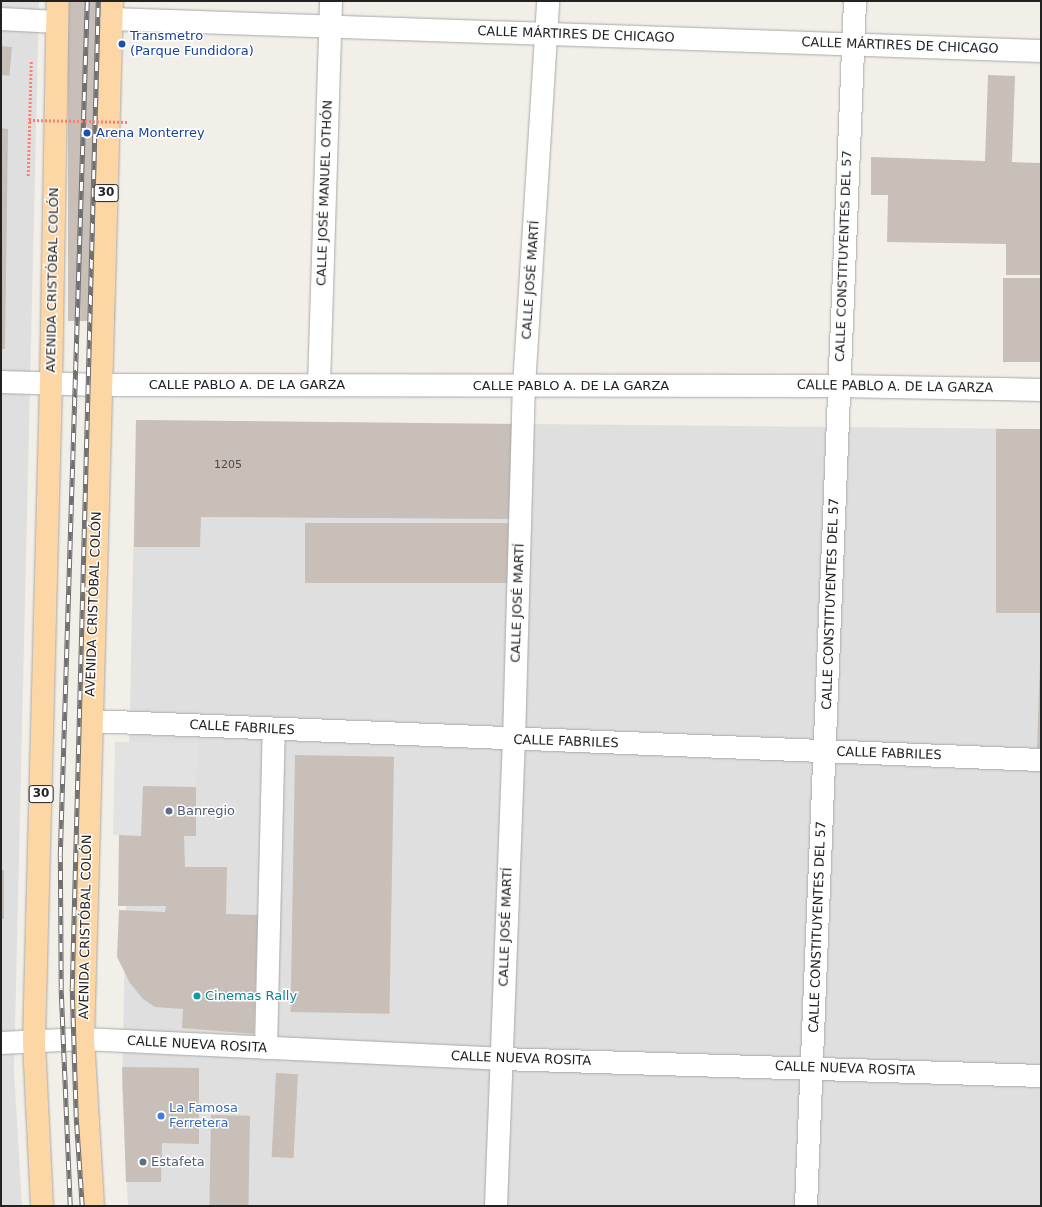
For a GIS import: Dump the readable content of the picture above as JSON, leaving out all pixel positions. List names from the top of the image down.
{
  "streets": {
    "main road": ["30", "AVENIDA CRISTÓBAL COLÓN"],
    "street": [
      "CALLE MÁRTIRES DE CHICAGO",
      "CALLE JOSÉ MANUEL OTHÓN",
      "CALLE CONSTITUYENTES DEL 57",
      "CALLE JOSÉ MARTÍ",
      "CALLE PABLO A. DE LA GARZA",
      "CALLE FABRILES",
      "CALLE NUEVA ROSITA"
    ]
  },
  "crossings": [
    ["CALLE MÁRTIRES DE CHICAGO", "CALLE JOSÉ MANUEL OTHÓN"],
    ["CALLE MÁRTIRES DE CHICAGO", "CALLE CONSTITUYENTES DEL 57"],
    ["CALLE MÁRTIRES DE CHICAGO", "AVENIDA CRISTÓBAL COLÓN"],
    ["CALLE MÁRTIRES DE CHICAGO", "CALLE JOSÉ MARTÍ"],
    ["CALLE JOSÉ MANUEL OTHÓN", "CALLE PABLO A. DE LA GARZA"],
    ["CALLE CONSTITUYENTES DEL 57", "CALLE PABLO A. DE LA GARZA"],
    ["CALLE CONSTITUYENTES DEL 57", "CALLE FABRILES"],
    ["CALLE CONSTITUYENTES DEL 57", "CALLE NUEVA ROSITA"],
    ["AVENIDA CRISTÓBAL COLÓN", "CALLE PABLO A. DE LA GARZA"],
    ["AVENIDA CRISTÓBAL COLÓN", "CALLE FABRILES"],
    ["AVENIDA CRISTÓBAL COLÓN", "CALLE NUEVA ROSITA"],
    ["CALLE JOSÉ MARTÍ", "CALLE PABLO A. DE LA GARZA"],
    ["CALLE JOSÉ MARTÍ", "CALLE FABRILES"],
    ["CALLE JOSÉ MARTÍ", "CALLE NUEVA ROSITA"]
  ],
  "places": [
    "Transmetro (Parque Fundidora)",
    "Arena Monterrey",
    "Banregio",
    "Cinemas Rally",
    "La Famosa Ferretera",
    "Estafeta"
  ],
  "house_numbers": ["1205"]
}
